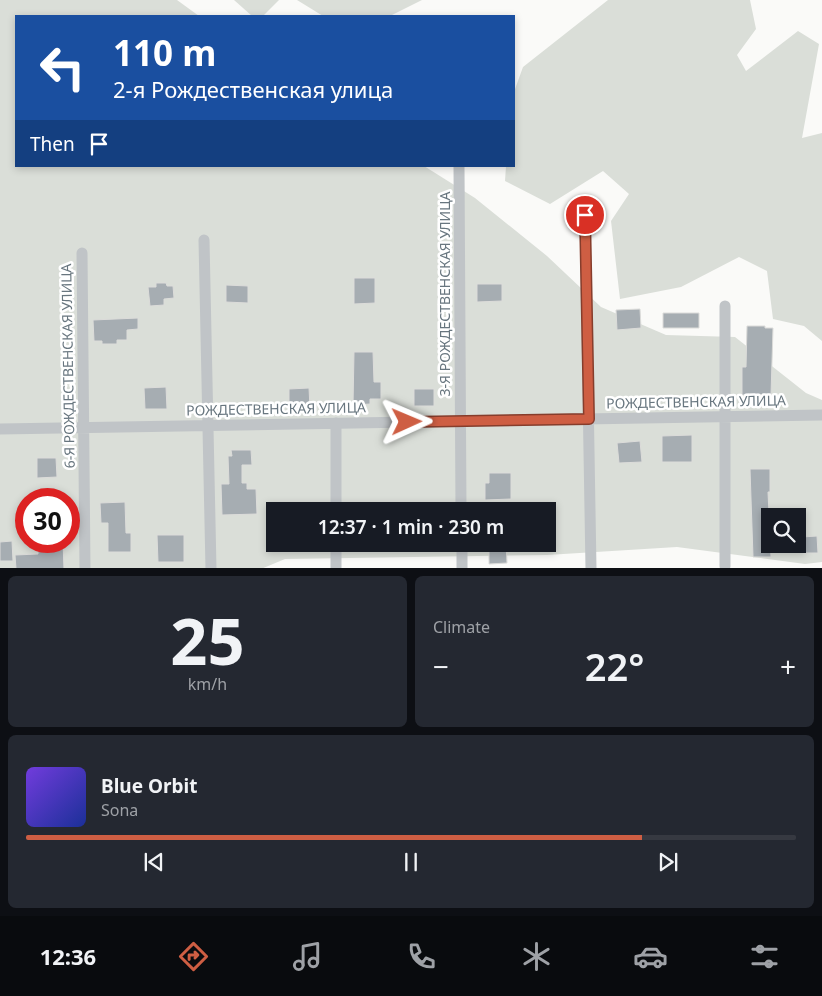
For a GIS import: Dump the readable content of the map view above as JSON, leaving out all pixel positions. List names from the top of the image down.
{
  "streets": {
    "street": ["3-Я РОЖДЕСТВЕНСКАЯ УЛИЦА", "6-Я РОЖДЕСТВЕНСКАЯ УЛИЦА", "РОЖДЕСТВЕНСКАЯ УЛИЦА"]
  },
  "crossings": [
    ["3-Я РОЖДЕСТВЕНСКАЯ УЛИЦА", "РОЖДЕСТВЕНСКАЯ УЛИЦА"],
    ["6-Я РОЖДЕСТВЕНСКАЯ УЛИЦА", "РОЖДЕСТВЕНСКАЯ УЛИЦА"]
  ],
  "page": {
    "turn": ["110 m", "2-я Рождественская улица"],
    "then": "Then",
    "limit": "30",
    "trip": "12:37 · 1 min · 230 m",
    "tile": [
      ["25", "km/h"],
      "Climate"
    ],
    "heat": ["−", "22°", "+"],
    "song": ["Blue Orbit", "Sona"],
    "tabs": "12:36"
  }
}
